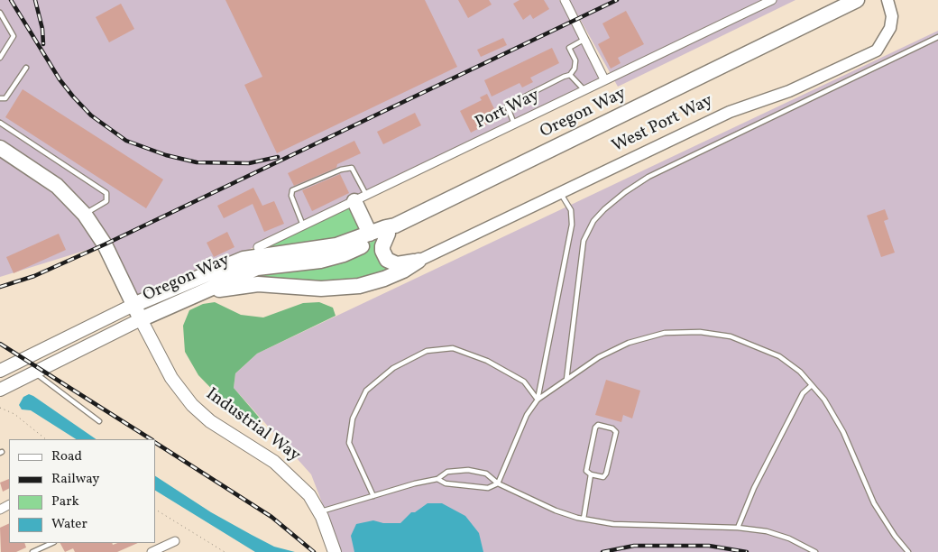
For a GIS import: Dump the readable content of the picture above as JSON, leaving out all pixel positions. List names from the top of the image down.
{
  "streets": {
    "highway": ["Oregon Way", "Industrial Way"],
    "street": ["Port Way", "West Port Way"]
  },
  "crossings": [
    ["Oregon Way", "Industrial Way"]
  ],
  "legend": [
    "Road",
    "Railway",
    "Park",
    "Water"
  ]
}
